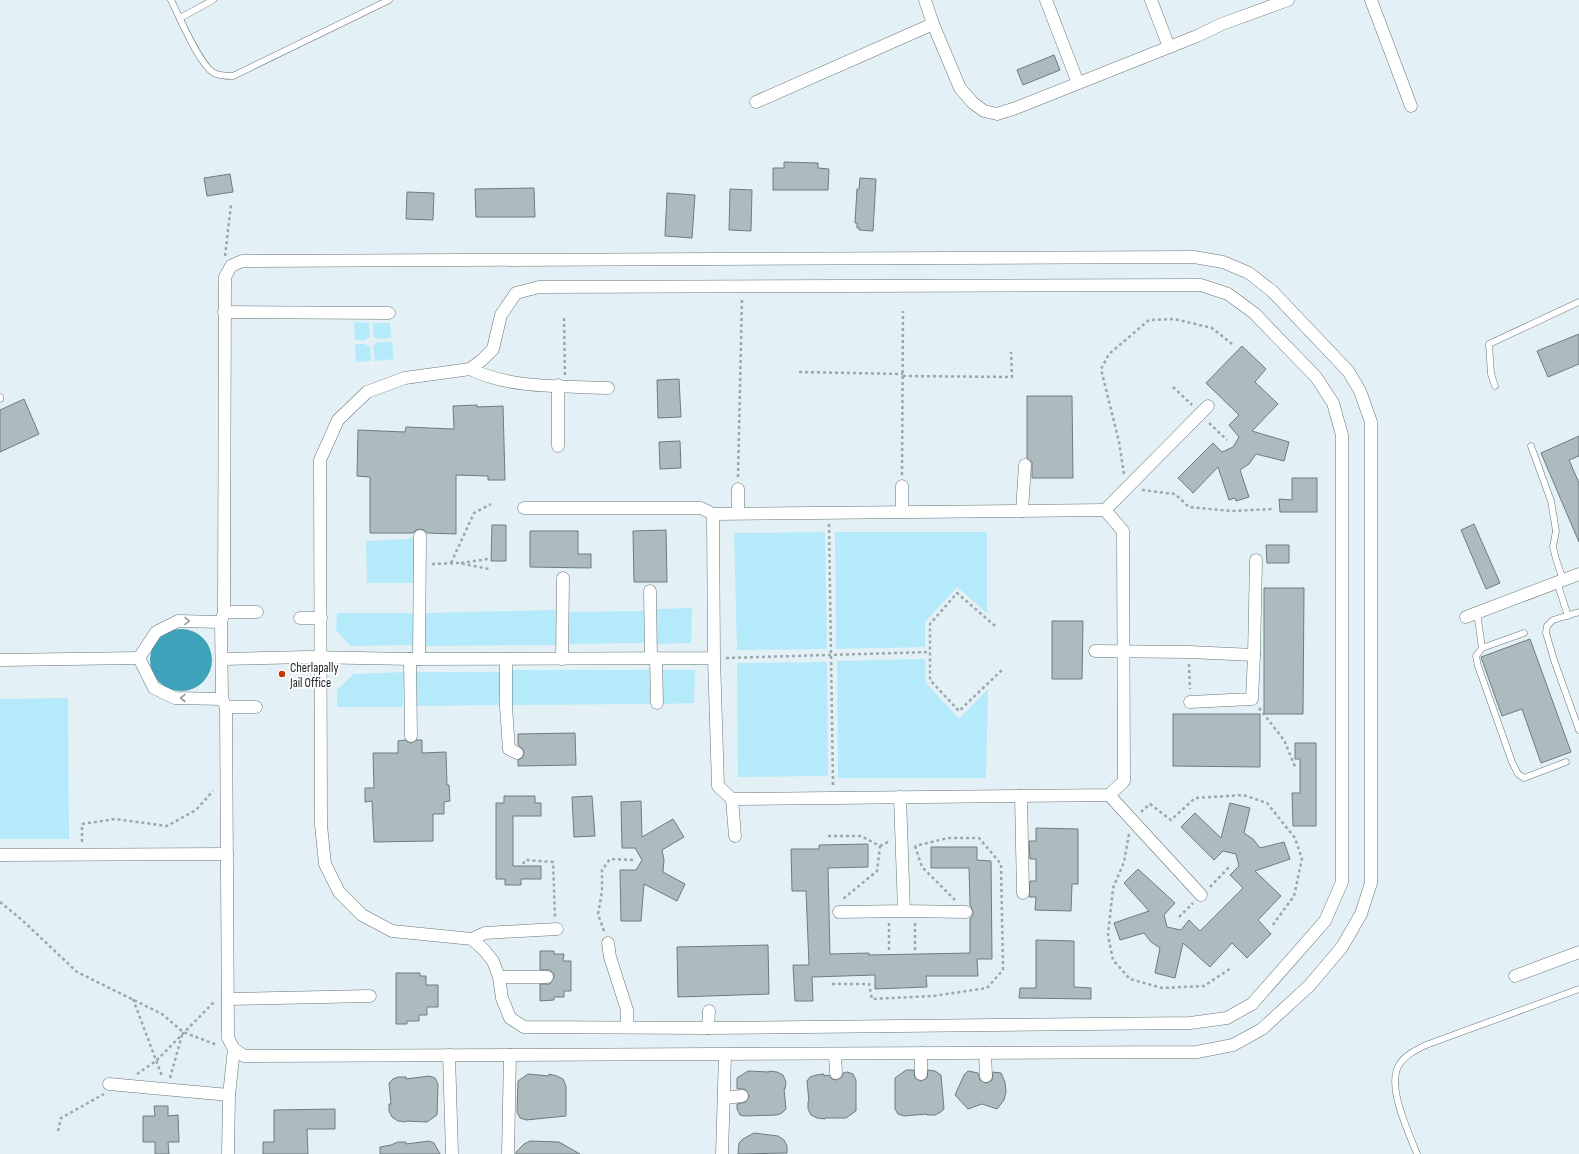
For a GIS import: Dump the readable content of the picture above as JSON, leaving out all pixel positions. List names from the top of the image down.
{
  "places": ["Cherlapally Jail Office"]
}
